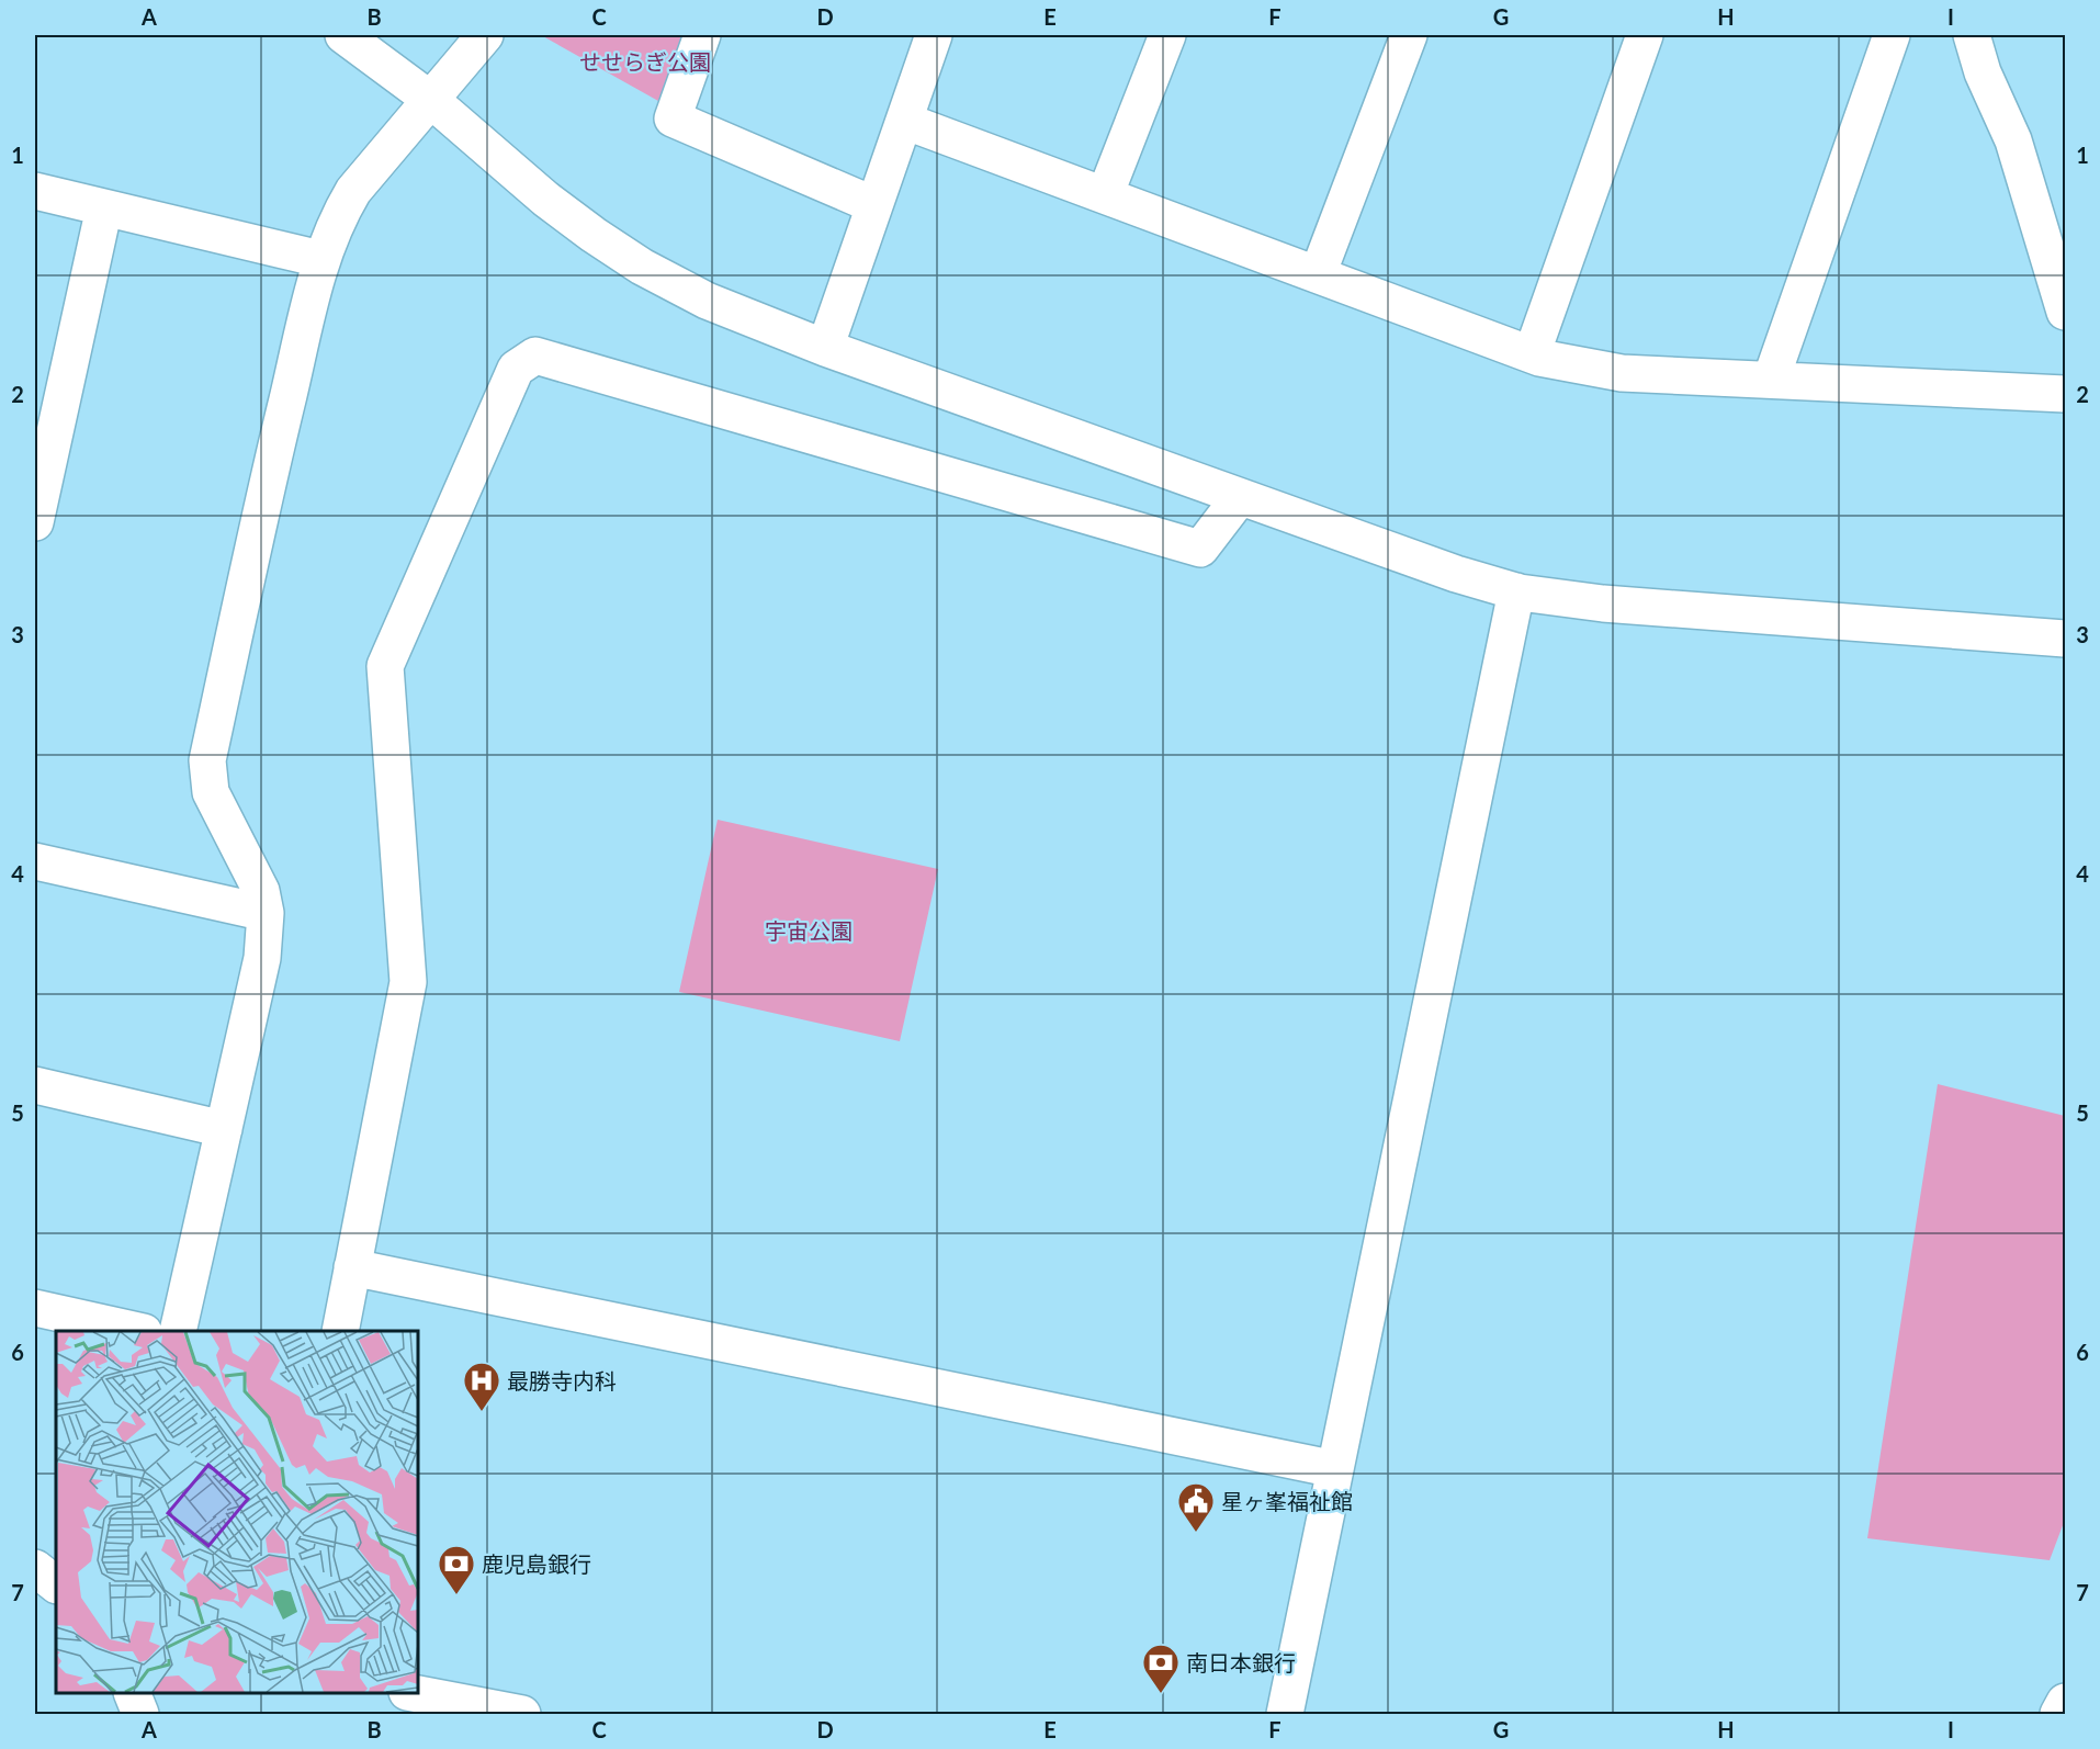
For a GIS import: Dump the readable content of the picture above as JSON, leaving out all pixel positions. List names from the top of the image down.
{
  "parks": ["せせらぎ公園", "宇宙公園"],
  "places": {
    "hospital": ["最勝寺内科"],
    "public building": ["星ヶ峯福祉館"],
    "bank": ["鹿児島銀行", "南日本銀行"]
  },
  "grid": {
    "columns": [
      "A",
      "B",
      "C",
      "D",
      "E",
      "F",
      "G",
      "H",
      "I"
    ],
    "rows": [
      "1",
      "2",
      "3",
      "4",
      "5",
      "6",
      "7"
    ]
  }
}
